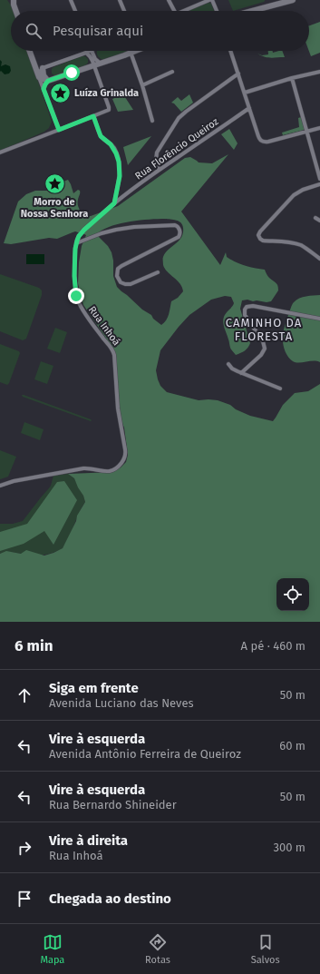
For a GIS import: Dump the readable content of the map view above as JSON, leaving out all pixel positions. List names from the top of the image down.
{
  "streets": {
    "street": ["Rua Florêncio Queiroz", "Rua Inhoá"]
  },
  "districts": ["CAMINHO DA FLORESTA"],
  "places": {
    "place": ["Luíza Grinalda", "Morro de Nossa Senhora"]
  },
  "page": {
    "search": "Pesquisar aqui",
    "heading": ["6 min", "A pé · 460 m"],
    "list": [
      ["Siga em frente", "Avenida Luciano das Neves", "50 m"],
      ["Vire à esquerda", "Avenida Antônio Ferreira de Queiroz", "60 m"],
      ["Vire à esquerda", "Rua Bernardo Shineider", "50 m"],
      ["Vire à direita", "Rua Inhoá", "300 m"],
      "Chegada ao destino"
    ],
    "nav": ["Mapa", "Rotas", "Salvos"]
  }
}
